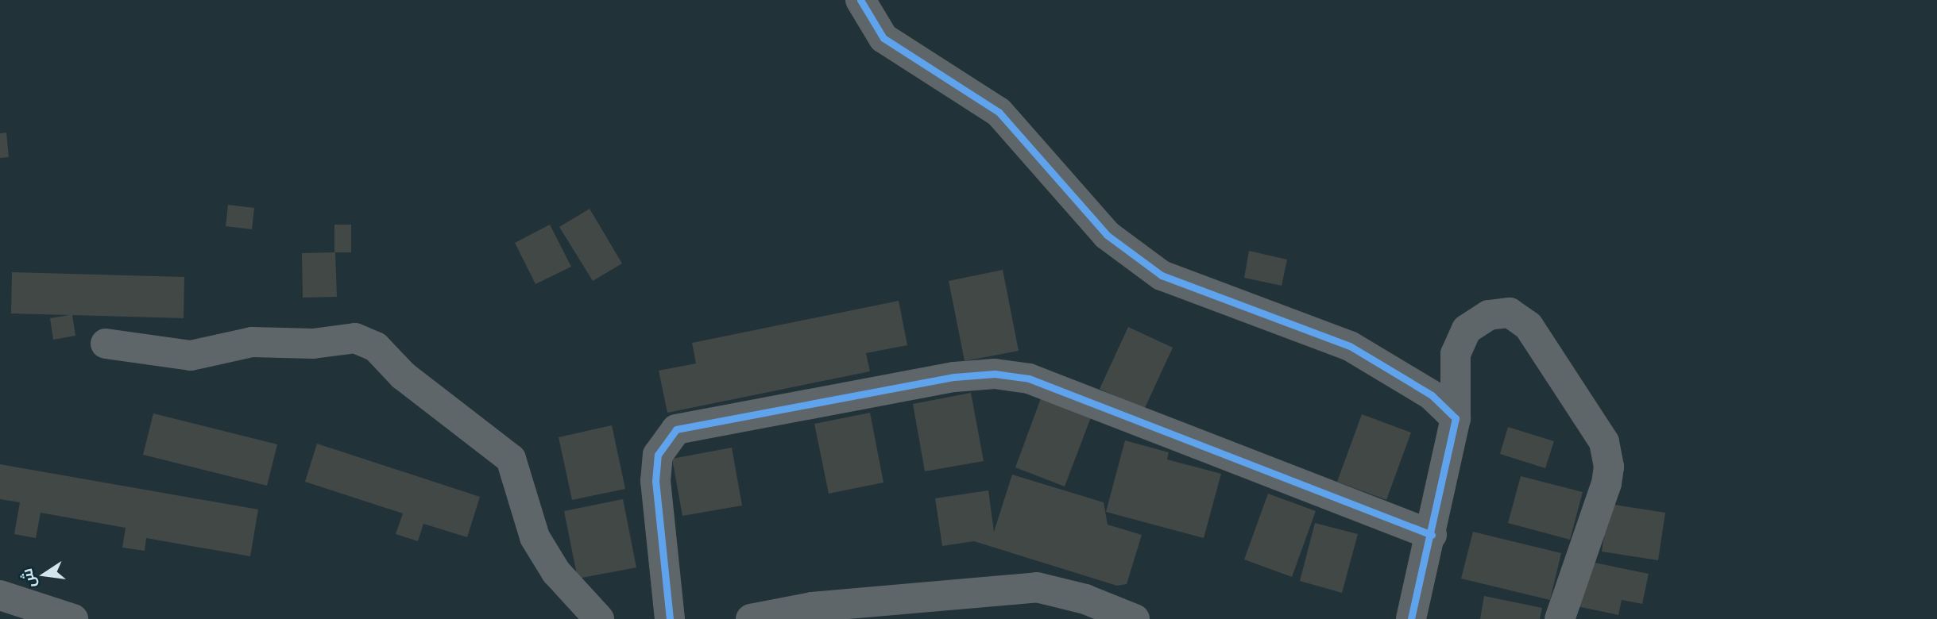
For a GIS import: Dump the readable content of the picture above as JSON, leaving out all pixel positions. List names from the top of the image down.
{
  "north": "left"
}
